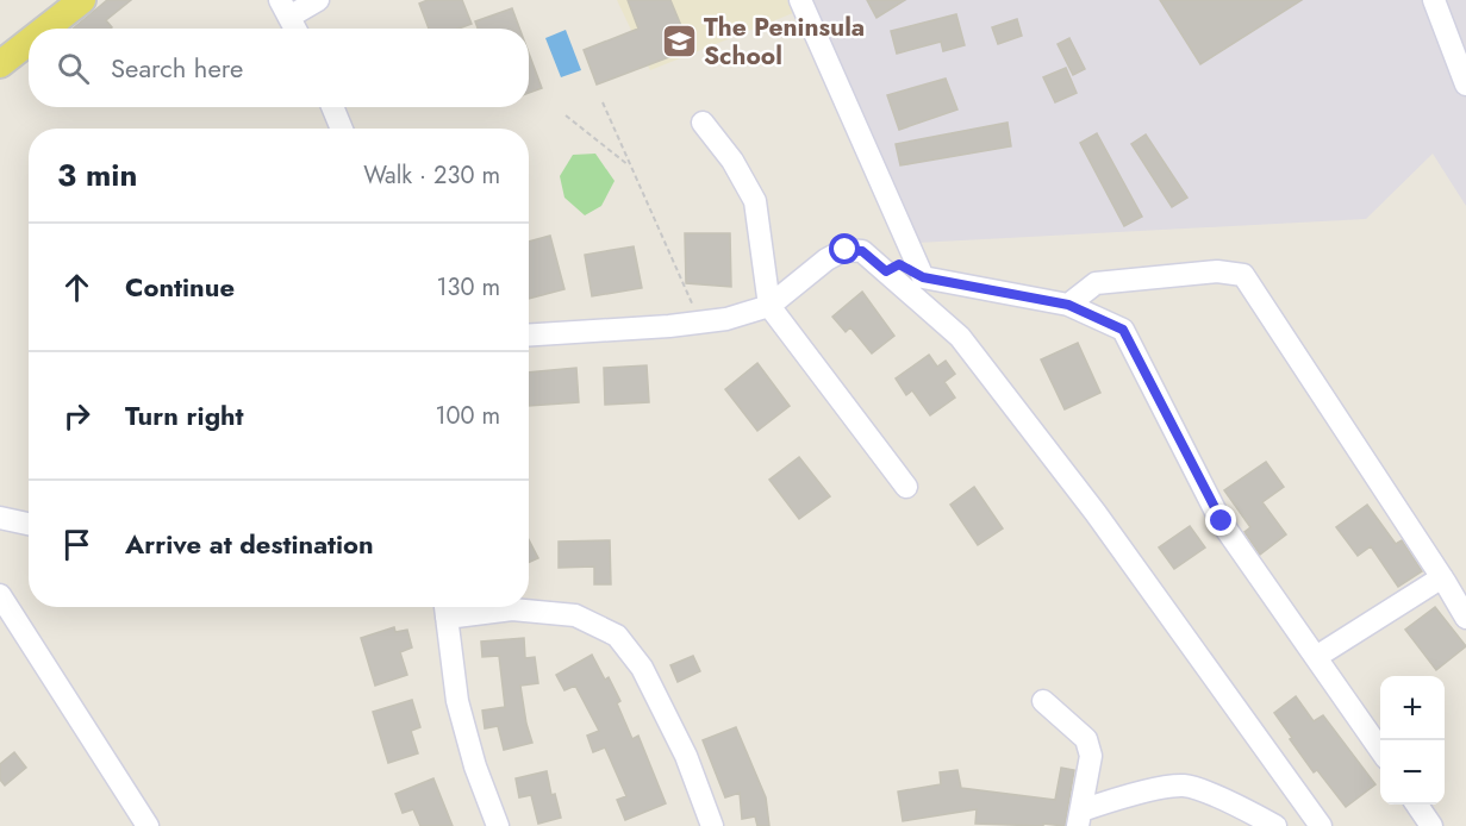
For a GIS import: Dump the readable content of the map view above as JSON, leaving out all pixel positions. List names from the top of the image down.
{
  "places": {
    "school or university": ["The Peninsula School"]
  },
  "page": {
    "search": "Search here",
    "heading": ["3 min", "Walk · 230 m"],
    "list": [
      ["Continue", "130 m"],
      ["Turn right", "100 m"],
      "Arrive at destination"
    ],
    "map_buttons": ["+", "−"]
  }
}
